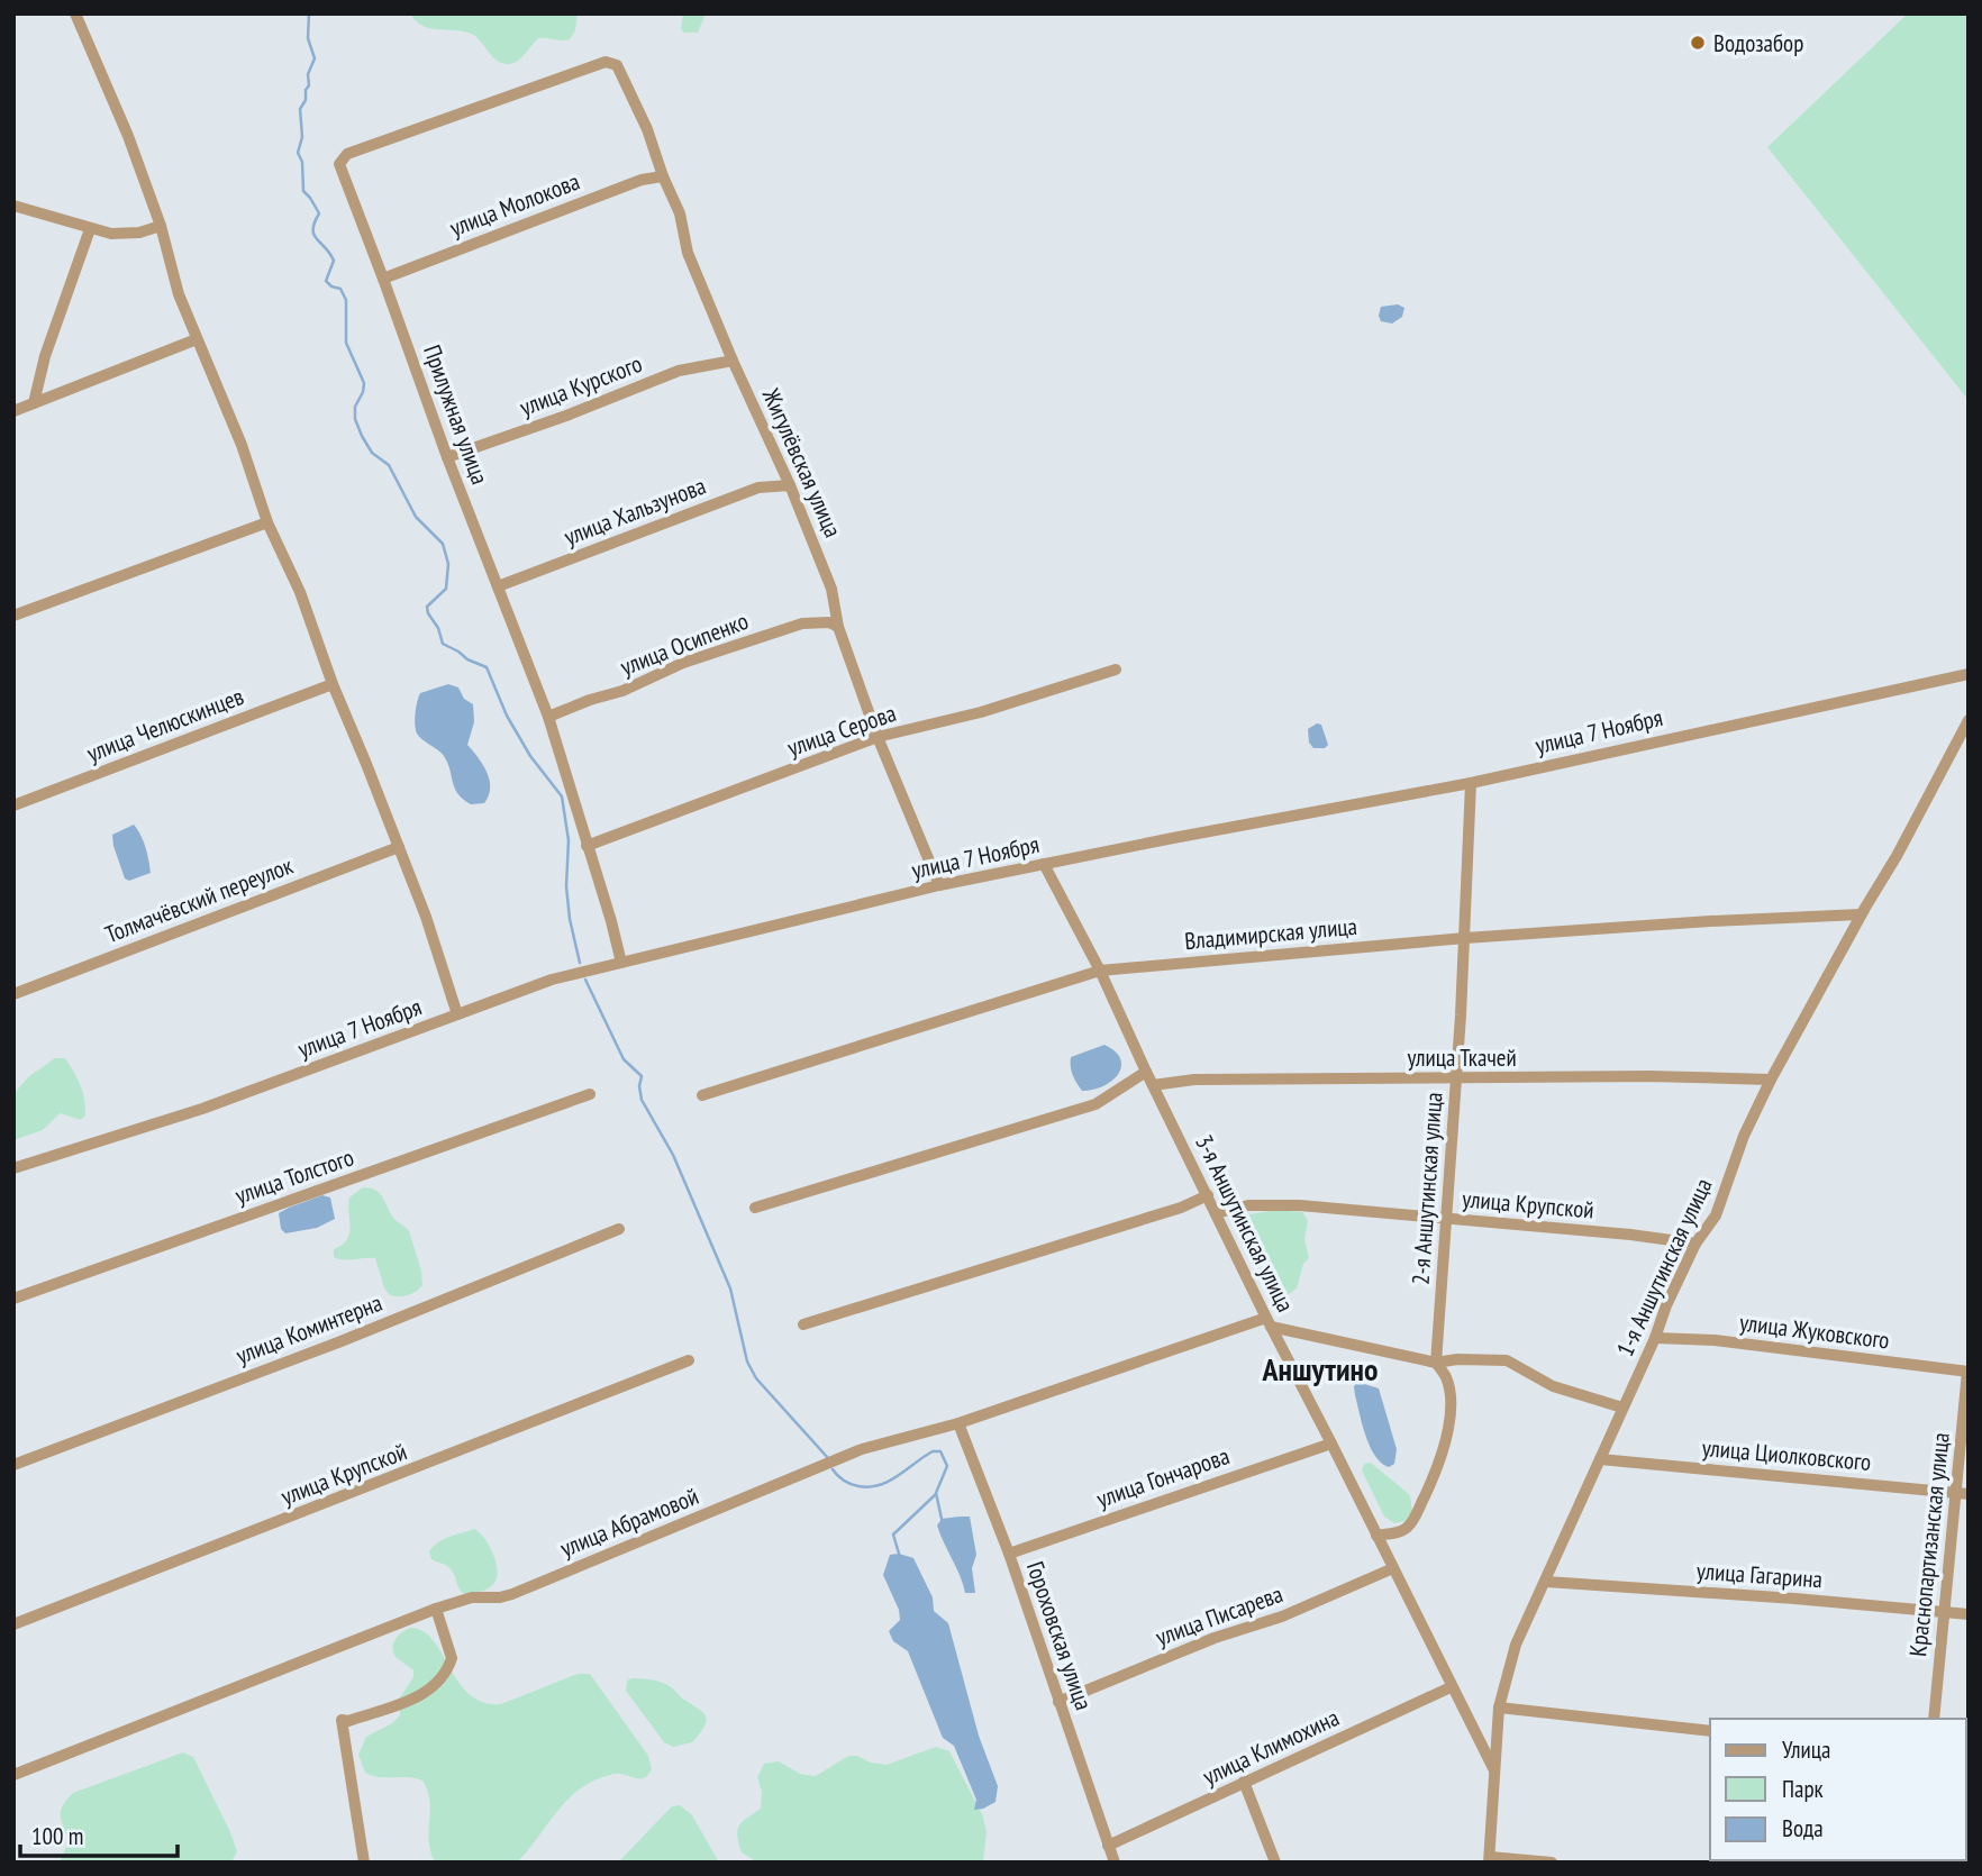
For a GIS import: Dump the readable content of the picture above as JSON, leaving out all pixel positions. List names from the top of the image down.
{
  "streets": {
    "street": [
      "улица Молокова",
      "улица Курского",
      "Прилужная улица",
      "Жигулёвская улица",
      "улица Хальзунова",
      "улица Осипенко",
      "улица Челюскинцев",
      "улица Серова",
      "улица 7 Ноября",
      "Толмачёвский переулок",
      "Владимирская улица",
      "улица Ткачей",
      "улица Толстого",
      "2-я Аншутинская улица",
      "улица Крупской",
      "3-я Аншутинская улица",
      "1-я Аншутинская улица",
      "улица Коминтерна",
      "улица Жуковского",
      "улица Циолковского",
      "улица Гончарова",
      "улица Абрамовой",
      "Краснопартизанская улица",
      "улица Гагарина",
      "улица Писарева",
      "Гороховская улица",
      "улица Климохина"
    ]
  },
  "crossings": [
    ["улица Молокова", "Прилужная улица"],
    ["улица Молокова", "Жигулёвская улица"],
    ["улица Курского", "Прилужная улица"],
    ["улица Курского", "Жигулёвская улица"],
    ["Прилужная улица", "Жигулёвская улица"],
    ["Прилужная улица", "улица Хальзунова"],
    ["Прилужная улица", "улица Осипенко"],
    ["Прилужная улица", "улица Серова"],
    ["Прилужная улица", "улица 7 Ноября"],
    ["Жигулёвская улица", "улица Хальзунова"],
    ["Жигулёвская улица", "улица Осипенко"],
    ["Жигулёвская улица", "улица Серова"],
    ["Жигулёвская улица", "улица 7 Ноября"],
    ["улица 7 Ноября", "2-я Аншутинская улица"],
    ["улица 7 Ноября", "3-я Аншутинская улица"],
    ["Владимирская улица", "2-я Аншутинская улица"],
    ["Владимирская улица", "3-я Аншутинская улица"],
    ["Владимирская улица", "1-я Аншутинская улица"],
    ["улица Ткачей", "2-я Аншутинская улица"],
    ["улица Ткачей", "3-я Аншутинская улица"],
    ["улица Ткачей", "1-я Аншутинская улица"],
    ["2-я Аншутинская улица", "улица Крупской"],
    ["улица Крупской", "3-я Аншутинская улица"],
    ["улица Крупской", "1-я Аншутинская улица"],
    ["3-я Аншутинская улица", "1-я Аншутинская улица"],
    ["3-я Аншутинская улица", "улица Гончарова"],
    ["3-я Аншутинская улица", "улица Абрамовой"],
    ["3-я Аншутинская улица", "улица Писарева"],
    ["3-я Аншутинская улица", "улица Климохина"],
    ["1-я Аншутинская улица", "улица Жуковского"],
    ["1-я Аншутинская улица", "улица Циолковского"],
    ["1-я Аншутинская улица", "улица Гагарина"],
    ["улица Жуковского", "Краснопартизанская улица"],
    ["улица Циолковского", "Краснопартизанская улица"],
    ["улица Гончарова", "Гороховская улица"],
    ["улица Абрамовой", "Гороховская улица"],
    ["Краснопартизанская улица", "улица Гагарина"],
    ["улица Писарева", "Гороховская улица"],
    ["Гороховская улица", "улица Климохина"]
  ],
  "districts": ["Аншутино"],
  "places": ["Водозабор"],
  "legend": ["Улица", "Парк", "Вода"],
  "scale_bar": "100 m"
}
